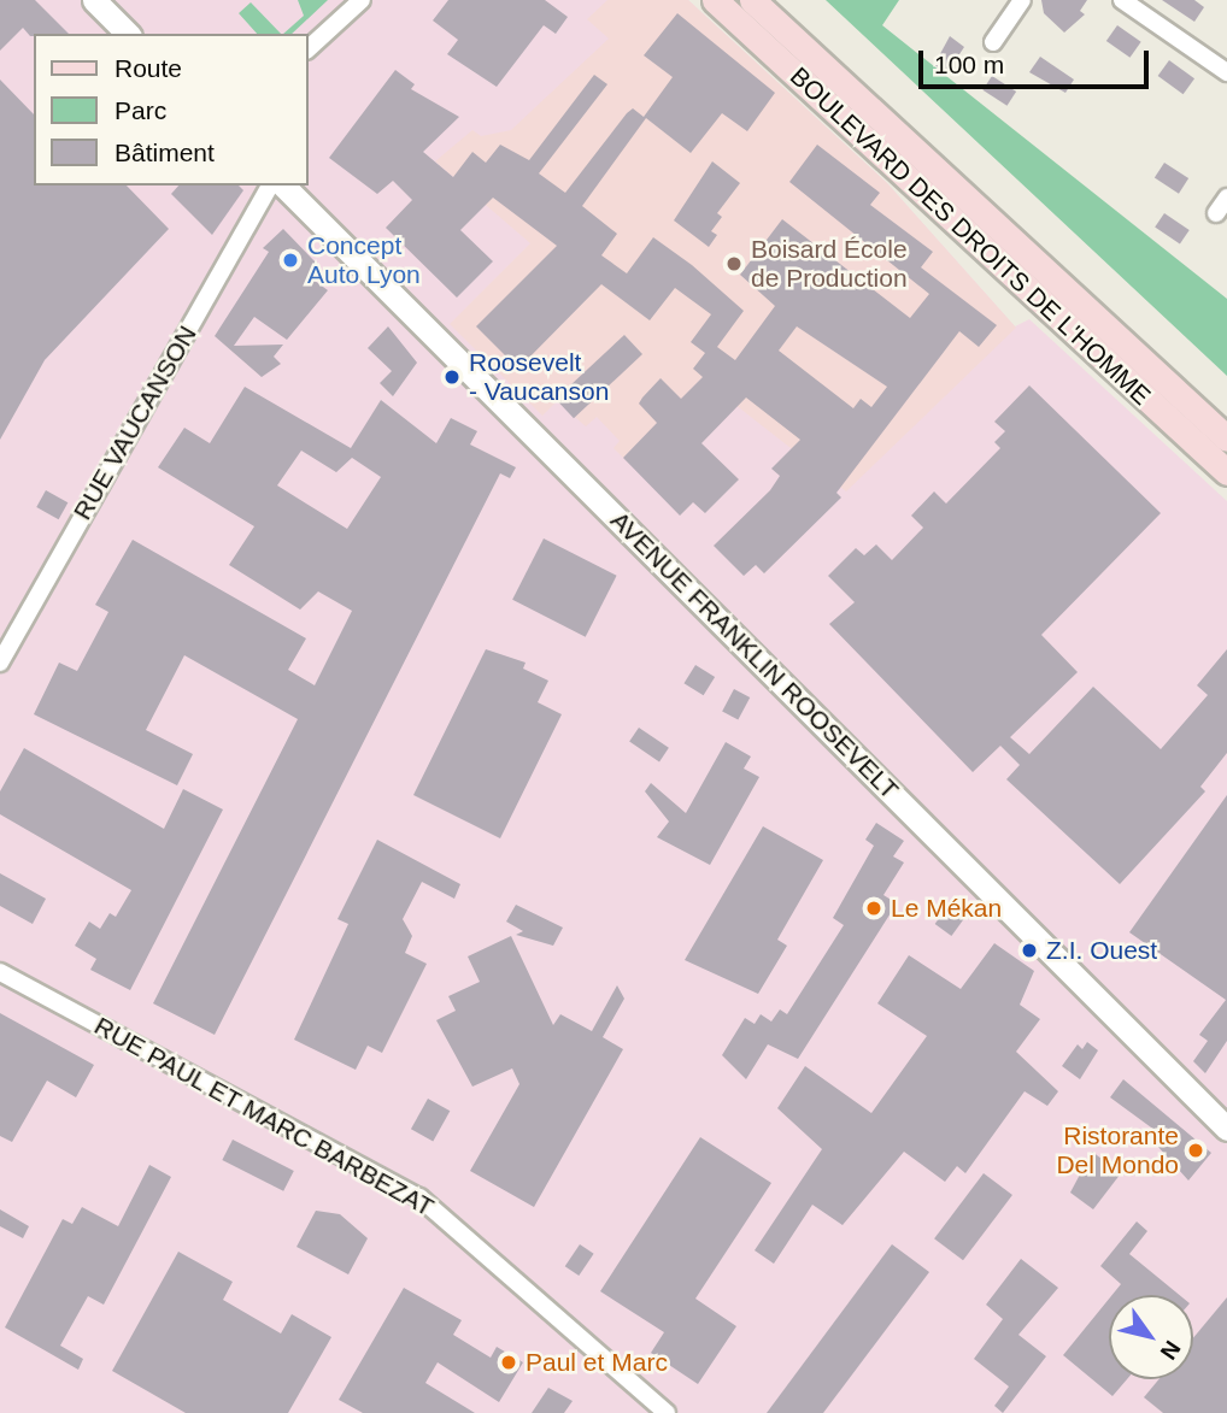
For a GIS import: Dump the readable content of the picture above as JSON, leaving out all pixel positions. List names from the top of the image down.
{
  "streets": {
    "main road": ["BOULEVARD DES DROITS DE L'HOMME"],
    "street": ["RUE VAUCANSON", "AVENUE FRANKLIN ROOSEVELT", "RUE PAUL ET MARC BARBEZAT"]
  },
  "places": [
    "Concept Auto Lyon",
    "Boisard École de Production",
    "Roosevelt - Vaucanson",
    "Le Mékan",
    "Z.I. Ouest",
    "Ristorante Del Mondo",
    "Paul et Marc"
  ],
  "legend": ["Route", "Parc", "Bâtiment"],
  "scale_bar": "100 m",
  "north": "bottom right"
}
